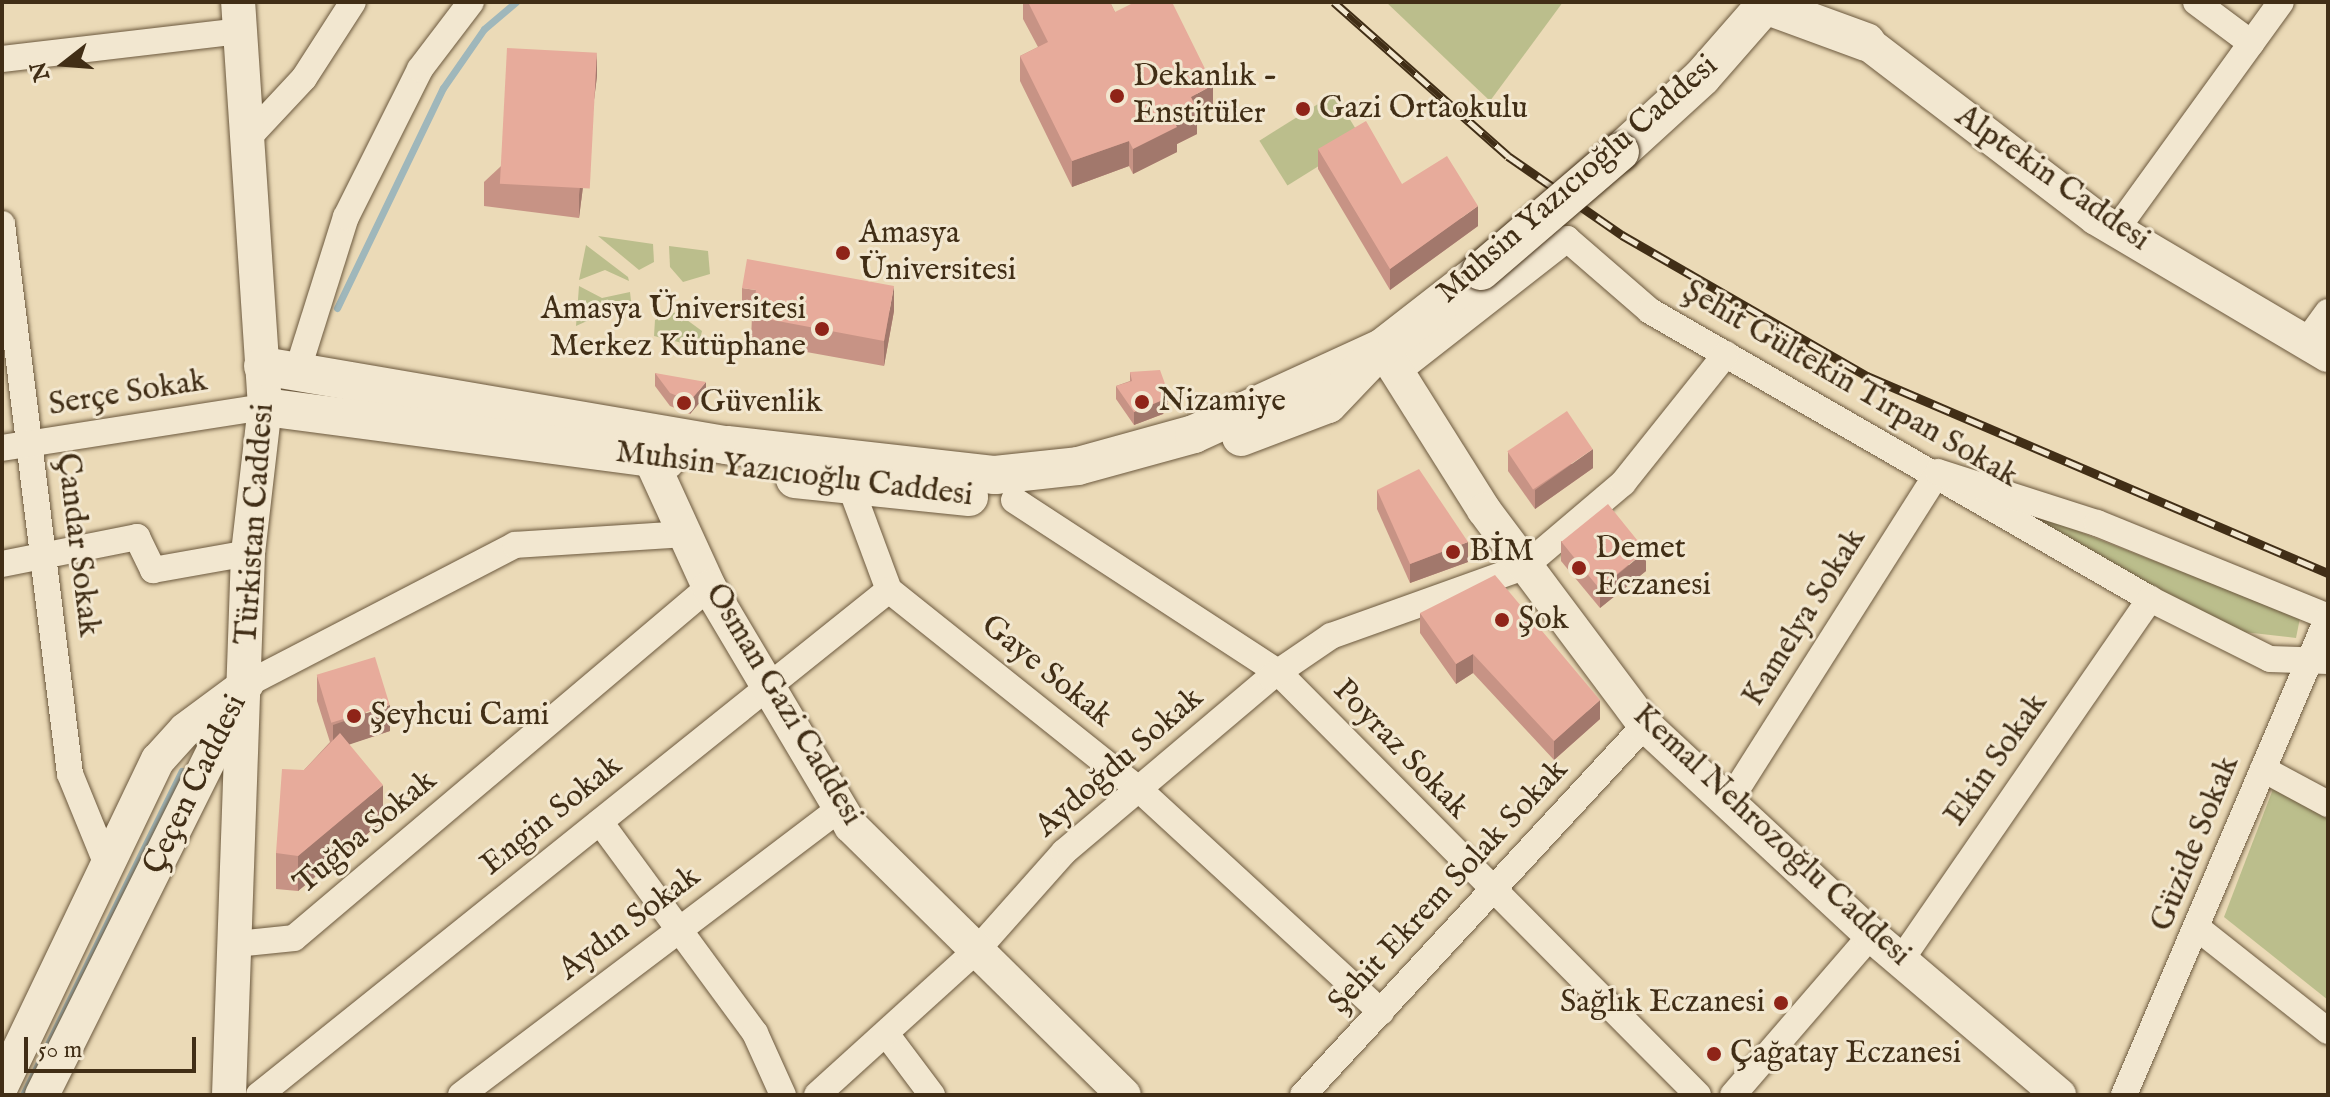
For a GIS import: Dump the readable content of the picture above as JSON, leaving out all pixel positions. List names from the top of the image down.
{
  "streets": {
    "main road": ["Muhsin Yazıcıoğlu Caddesi"],
    "street": [
      "Alptekin Caddesi",
      "Şehit Gültekin Tırpan Sokak",
      "Serçe Sokak",
      "Türkistan Caddesi",
      "Çandar Sokak",
      "Kamelya Sokak",
      "Gaye Sokak",
      "Osman Gazi Caddesi",
      "Poyraz Sokak",
      "Ekin Sokak",
      "Aydoğdu Sokak",
      "Çeçen Caddesi",
      "Engin Sokak",
      "Tuğba Sokak",
      "Kemal Nehrozoğlu Caddesi",
      "Güzide Sokak",
      "Şehit Ekrem Solak Sokak",
      "Aydın Sokak"
    ]
  },
  "crossings": [
    ["Muhsin Yazıcıoğlu Caddesi", "Şehit Gültekin Tırpan Sokak"],
    ["Muhsin Yazıcıoğlu Caddesi", "Serçe Sokak"],
    ["Muhsin Yazıcıoğlu Caddesi", "Türkistan Caddesi"],
    ["Muhsin Yazıcıoğlu Caddesi", "Osman Gazi Caddesi"],
    ["Muhsin Yazıcıoğlu Caddesi", "Poyraz Sokak"],
    ["Muhsin Yazıcıoğlu Caddesi", "Kemal Nehrozoğlu Caddesi"],
    ["Şehit Gültekin Tırpan Sokak", "Kamelya Sokak"],
    ["Şehit Gültekin Tırpan Sokak", "Ekin Sokak"],
    ["Şehit Gültekin Tırpan Sokak", "Kemal Nehrozoğlu Caddesi"],
    ["Şehit Gültekin Tırpan Sokak", "Güzide Sokak"],
    ["Serçe Sokak", "Türkistan Caddesi"],
    ["Serçe Sokak", "Çandar Sokak"],
    ["Türkistan Caddesi", "Çeçen Caddesi"],
    ["Türkistan Caddesi", "Tuğba Sokak"],
    ["Çandar Sokak", "Çeçen Caddesi"],
    ["Kamelya Sokak", "Kemal Nehrozoğlu Caddesi"],
    ["Gaye Sokak", "Aydoğdu Sokak"],
    ["Gaye Sokak", "Engin Sokak"],
    ["Gaye Sokak", "Şehit Ekrem Solak Sokak"],
    ["Osman Gazi Caddesi", "Aydoğdu Sokak"],
    ["Osman Gazi Caddesi", "Engin Sokak"],
    ["Osman Gazi Caddesi", "Tuğba Sokak"],
    ["Osman Gazi Caddesi", "Aydın Sokak"],
    ["Poyraz Sokak", "Aydoğdu Sokak"],
    ["Poyraz Sokak", "Şehit Ekrem Solak Sokak"],
    ["Ekin Sokak", "Kemal Nehrozoğlu Caddesi"],
    ["Aydoğdu Sokak", "Kemal Nehrozoğlu Caddesi"],
    ["Kemal Nehrozoğlu Caddesi", "Şehit Ekrem Solak Sokak"]
  ],
  "places": [
    "Dekanlık - Enstitüler",
    "Gazi Ortaokulu",
    "Amasya Üniversitesi",
    "Amasya Üniversitesi Merkez Kütüphane",
    "Nizamiye",
    "Güvenlik",
    "BİM",
    "Demet Eczanesi",
    "Şok",
    "Şeyhcui Cami",
    "Sağlık Eczanesi",
    "Çağatay Eczanesi"
  ],
  "scale_bar": "50 m",
  "north": "left"
}
